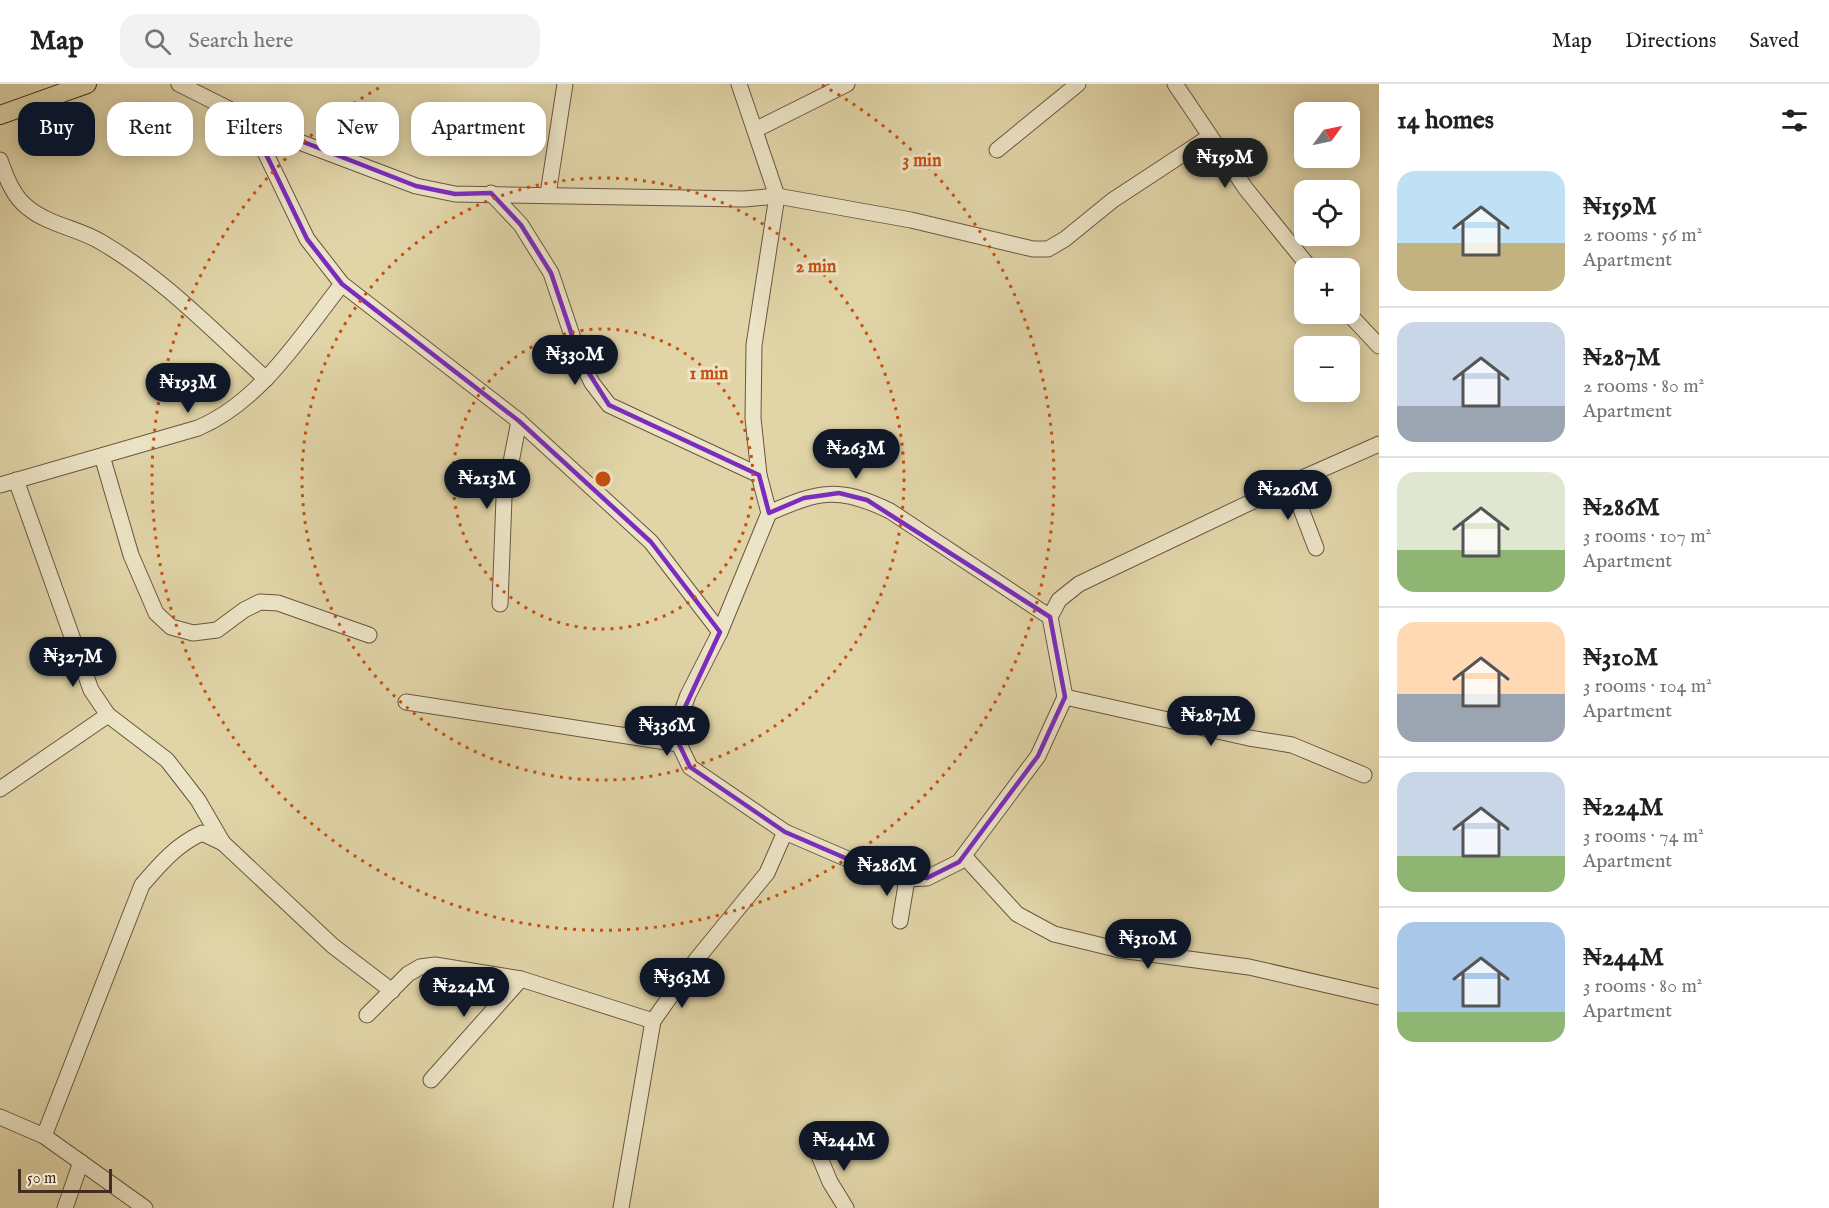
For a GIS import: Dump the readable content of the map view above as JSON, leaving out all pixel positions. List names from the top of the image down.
{
  "scale_bar": "50 m",
  "north": "top right",
  "page": {
    "header": "Map",
    "search": "Search here",
    "nav": ["Map", "Directions", "Saved"],
    "heading": "14 homes",
    "map_buttons": ["+", "−"],
    "chip": [
      "Buy",
      "Rent",
      "Filters",
      "New",
      "Apartment"
    ],
    "price": [
      "₦159M",
      "₦330M",
      "₦193M",
      "₦263M",
      "₦213M",
      "₦226M",
      "₦327M",
      "₦287M",
      "₦336M",
      "₦286M",
      "₦310M",
      "₦363M",
      "₦224M",
      "₦244M"
    ],
    "list": [
      {
        "name": "₦159M",
        "note": "2 rooms · 56 m² · Apartment"
      },
      {
        "name": "₦287M",
        "note": "2 rooms · 80 m² · Apartment"
      },
      {
        "name": "₦286M",
        "note": "3 rooms · 107 m² · Apartment"
      },
      {
        "name": "₦310M",
        "note": "3 rooms · 104 m² · Apartment"
      },
      {
        "name": "₦224M",
        "note": "3 rooms · 74 m² · Apartment"
      },
      {
        "name": "₦244M",
        "note": "3 rooms · 80 m² · Apartment"
      }
    ],
    "scale": "50 m"
  },
  "rings": ["3 min", "2 min", "1 min"]
}
